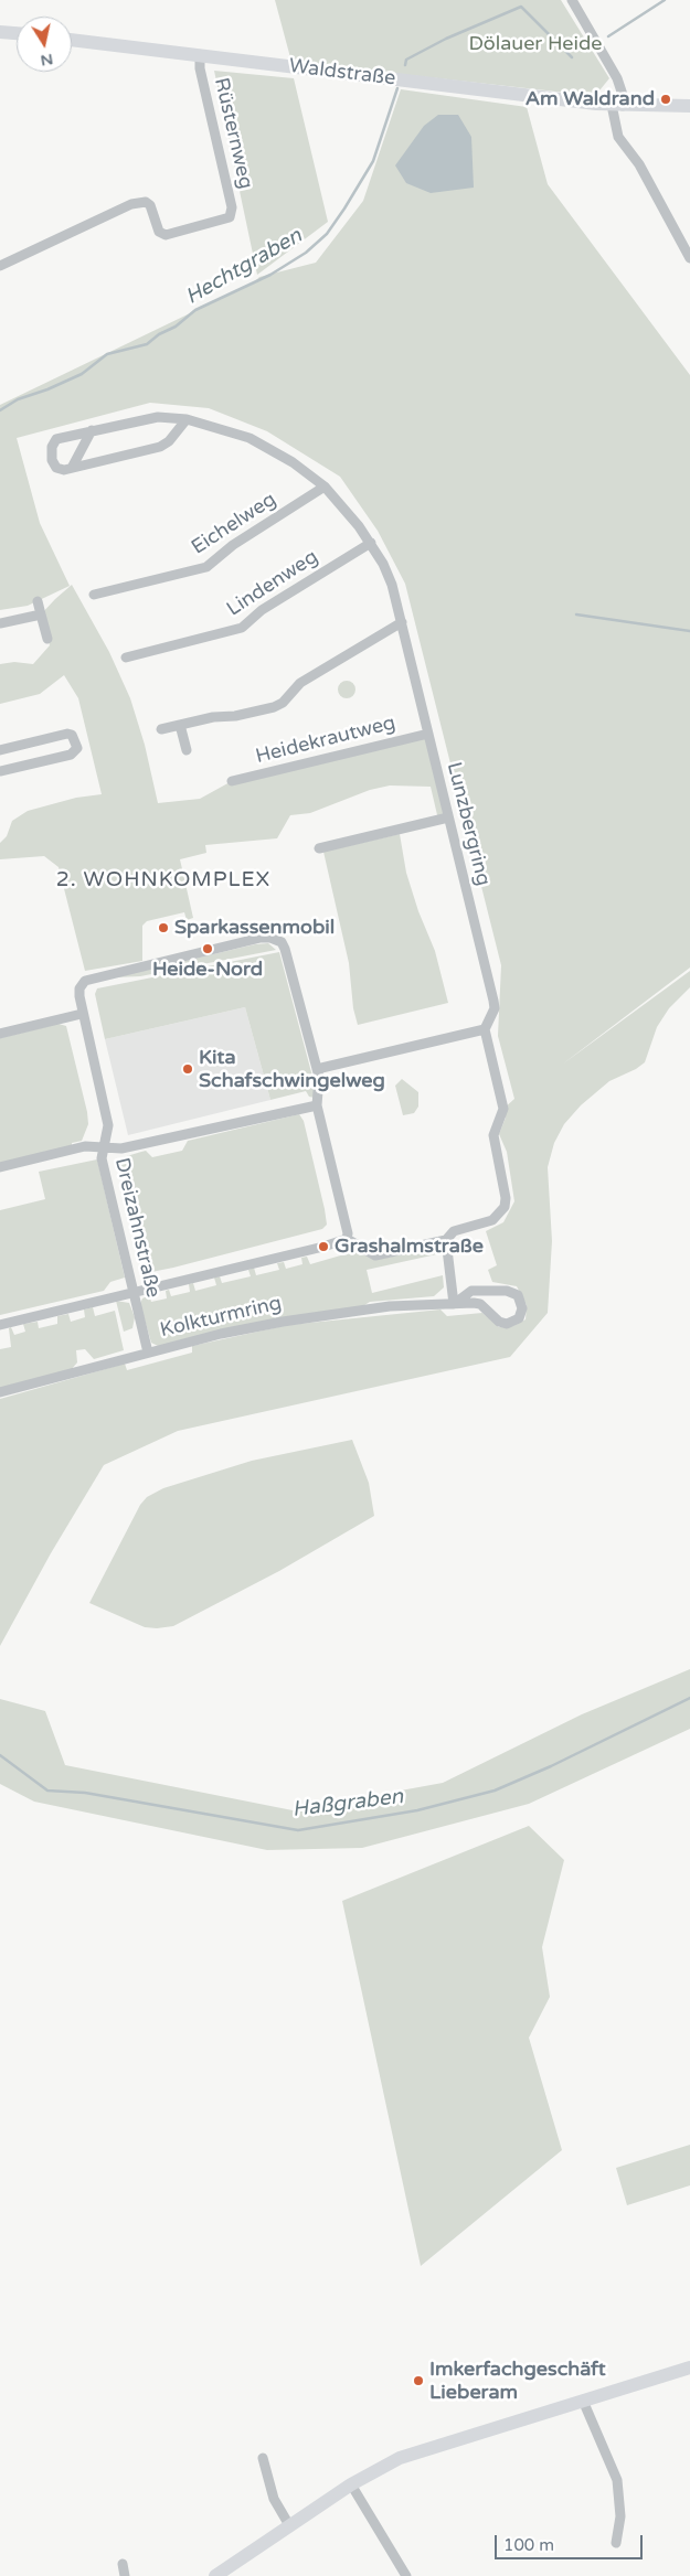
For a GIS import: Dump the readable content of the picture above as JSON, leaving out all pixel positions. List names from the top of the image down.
{
  "streets": {
    "main road": ["Waldstraße"],
    "street": [
      "Rüsternweg",
      "Eichelweg",
      "Lindenweg",
      "Heidekrautweg",
      "Lunzbergring",
      "Dreizahnstraße",
      "Kolkturmring"
    ]
  },
  "crossings": [
    ["Waldstraße", "Rüsternweg"],
    ["Eichelweg", "Lunzbergring"],
    ["Lindenweg", "Lunzbergring"],
    ["Heidekrautweg", "Lunzbergring"],
    ["Dreizahnstraße", "Kolkturmring"]
  ],
  "districts": ["2. WOHNKOMPLEX"],
  "water": ["Hechtgraben", "Haßgraben"],
  "parks": ["Dölauer Heide"],
  "places": [
    "Am Waldrand",
    "Sparkassenmobil",
    "Heide-Nord",
    "Kita Schafschwingelweg",
    "Grashalmstraße",
    "Imkerfachgeschäft Lieberam"
  ],
  "scale_bar": "100 m",
  "north": "bottom"
}
